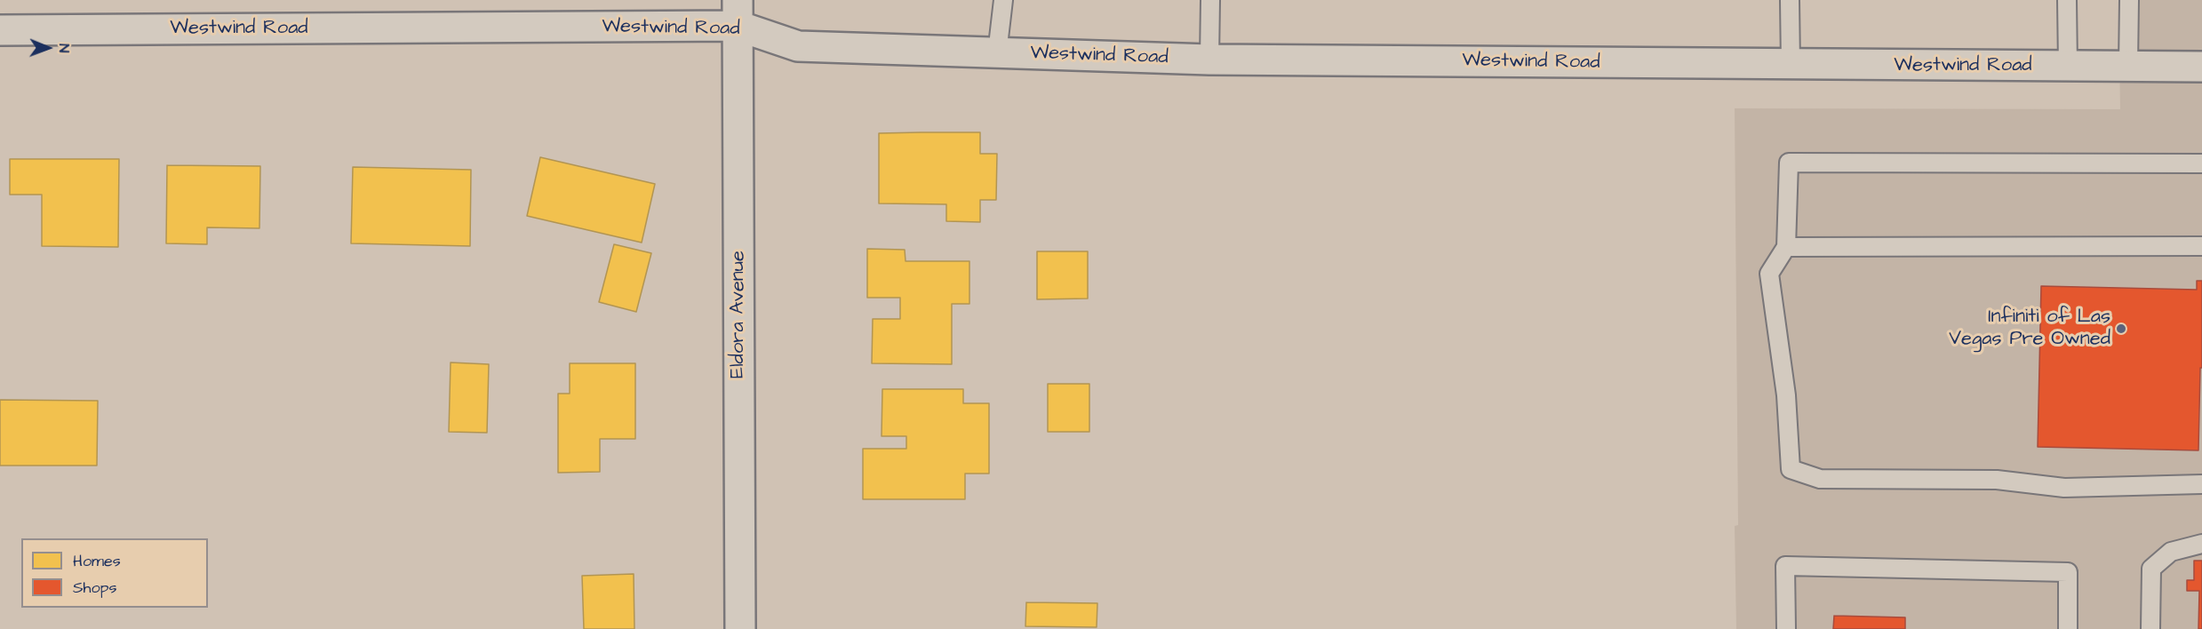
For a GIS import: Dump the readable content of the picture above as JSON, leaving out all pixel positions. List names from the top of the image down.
{
  "streets": {
    "street": ["Westwind Road", "Eldora Avenue"]
  },
  "crossings": [
    ["Westwind Road", "Eldora Avenue"]
  ],
  "places": ["Infiniti of Las Vegas Pre Owned"],
  "legend": ["Homes", "Shops"],
  "north": "right"
}
